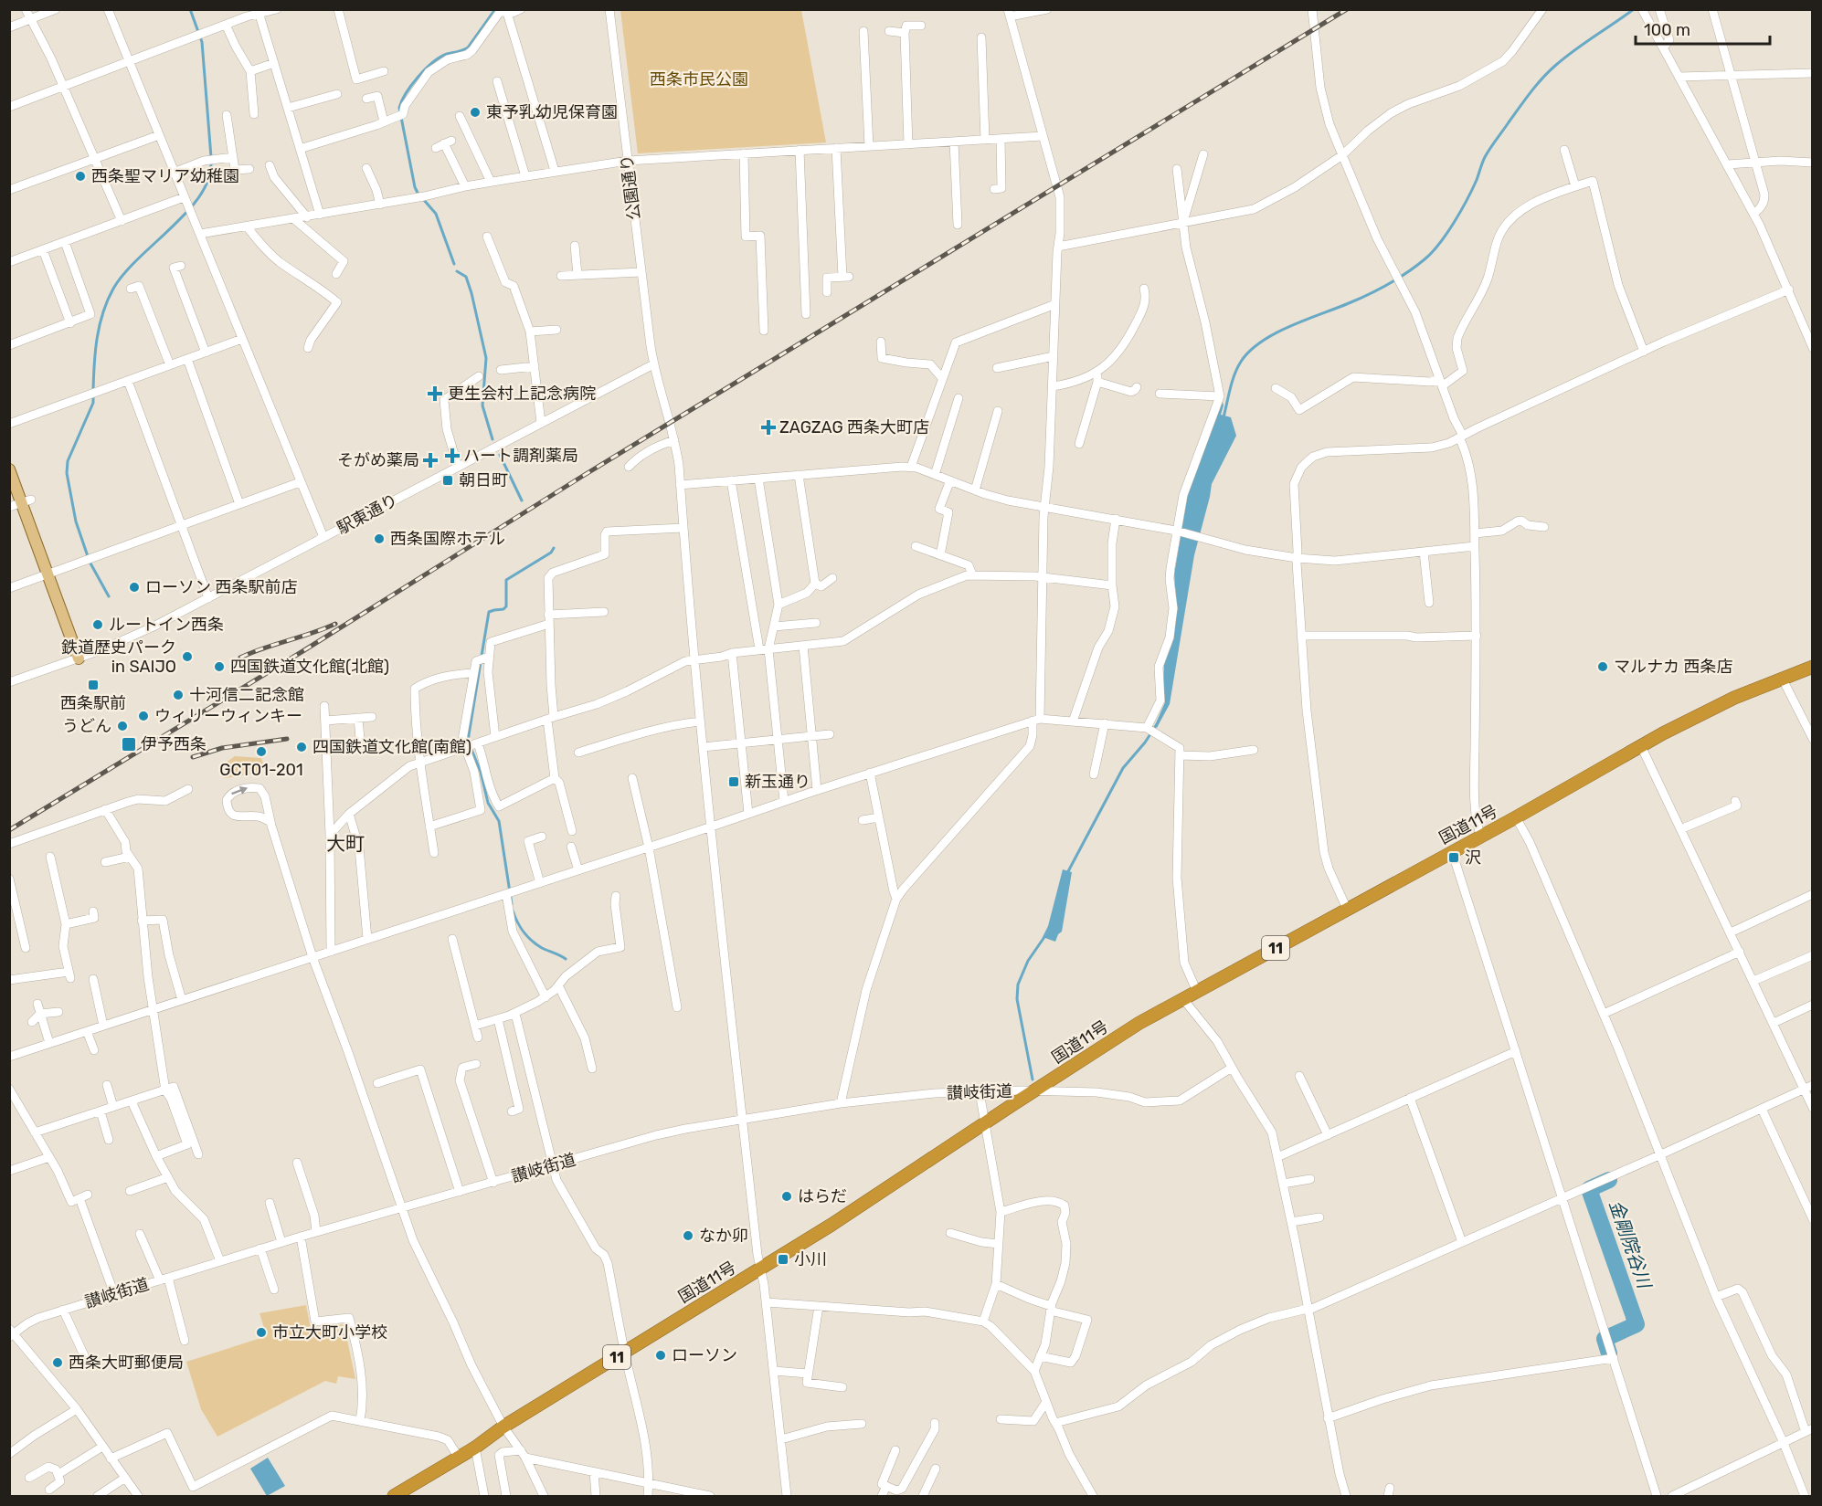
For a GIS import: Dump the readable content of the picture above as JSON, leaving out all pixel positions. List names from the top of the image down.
{
  "streets": {
    "highway": ["国道11号", "11"],
    "street": ["公園通り", "駅東通り", "讃岐街道"]
  },
  "crossings": [
    ["公園通り", "駅東通り"],
    ["公園通り", "国道11号"],
    ["公園通り", "讃岐街道"],
    ["国道11号", "讃岐街道"]
  ],
  "districts": ["大町"],
  "water": ["金剛院谷川"],
  "parks": ["西条市民公園"],
  "places": {
    "other": [
      "東予乳幼児保育園",
      "西条聖マリア幼稚園",
      "西条国際ホテル",
      "ローソン 西条駅前店",
      "ルートイン西条",
      "鉄道歴史パーク in SAIJO",
      "四国鉄道文化館(北館)",
      "マルナカ 西条店",
      "十河信二記念館",
      "ウィリーウィンキー",
      "うどん",
      "四国鉄道文化館(南館)",
      "GCT01-201",
      "はらだ",
      "なか卯",
      "市立大町小学校",
      "ローソン",
      "西条大町郵便局"
    ],
    "health": [
      "更生会村上記念病院",
      "ZAGZAG 西条大町店",
      "ハート調剤薬局",
      "そがめ薬局"
    ],
    "transit": [
      "朝日町",
      "西条駅前",
      "伊予西条",
      "新玉通り",
      "沢",
      "小川"
    ]
  },
  "scale_bar": "100 m"
}
